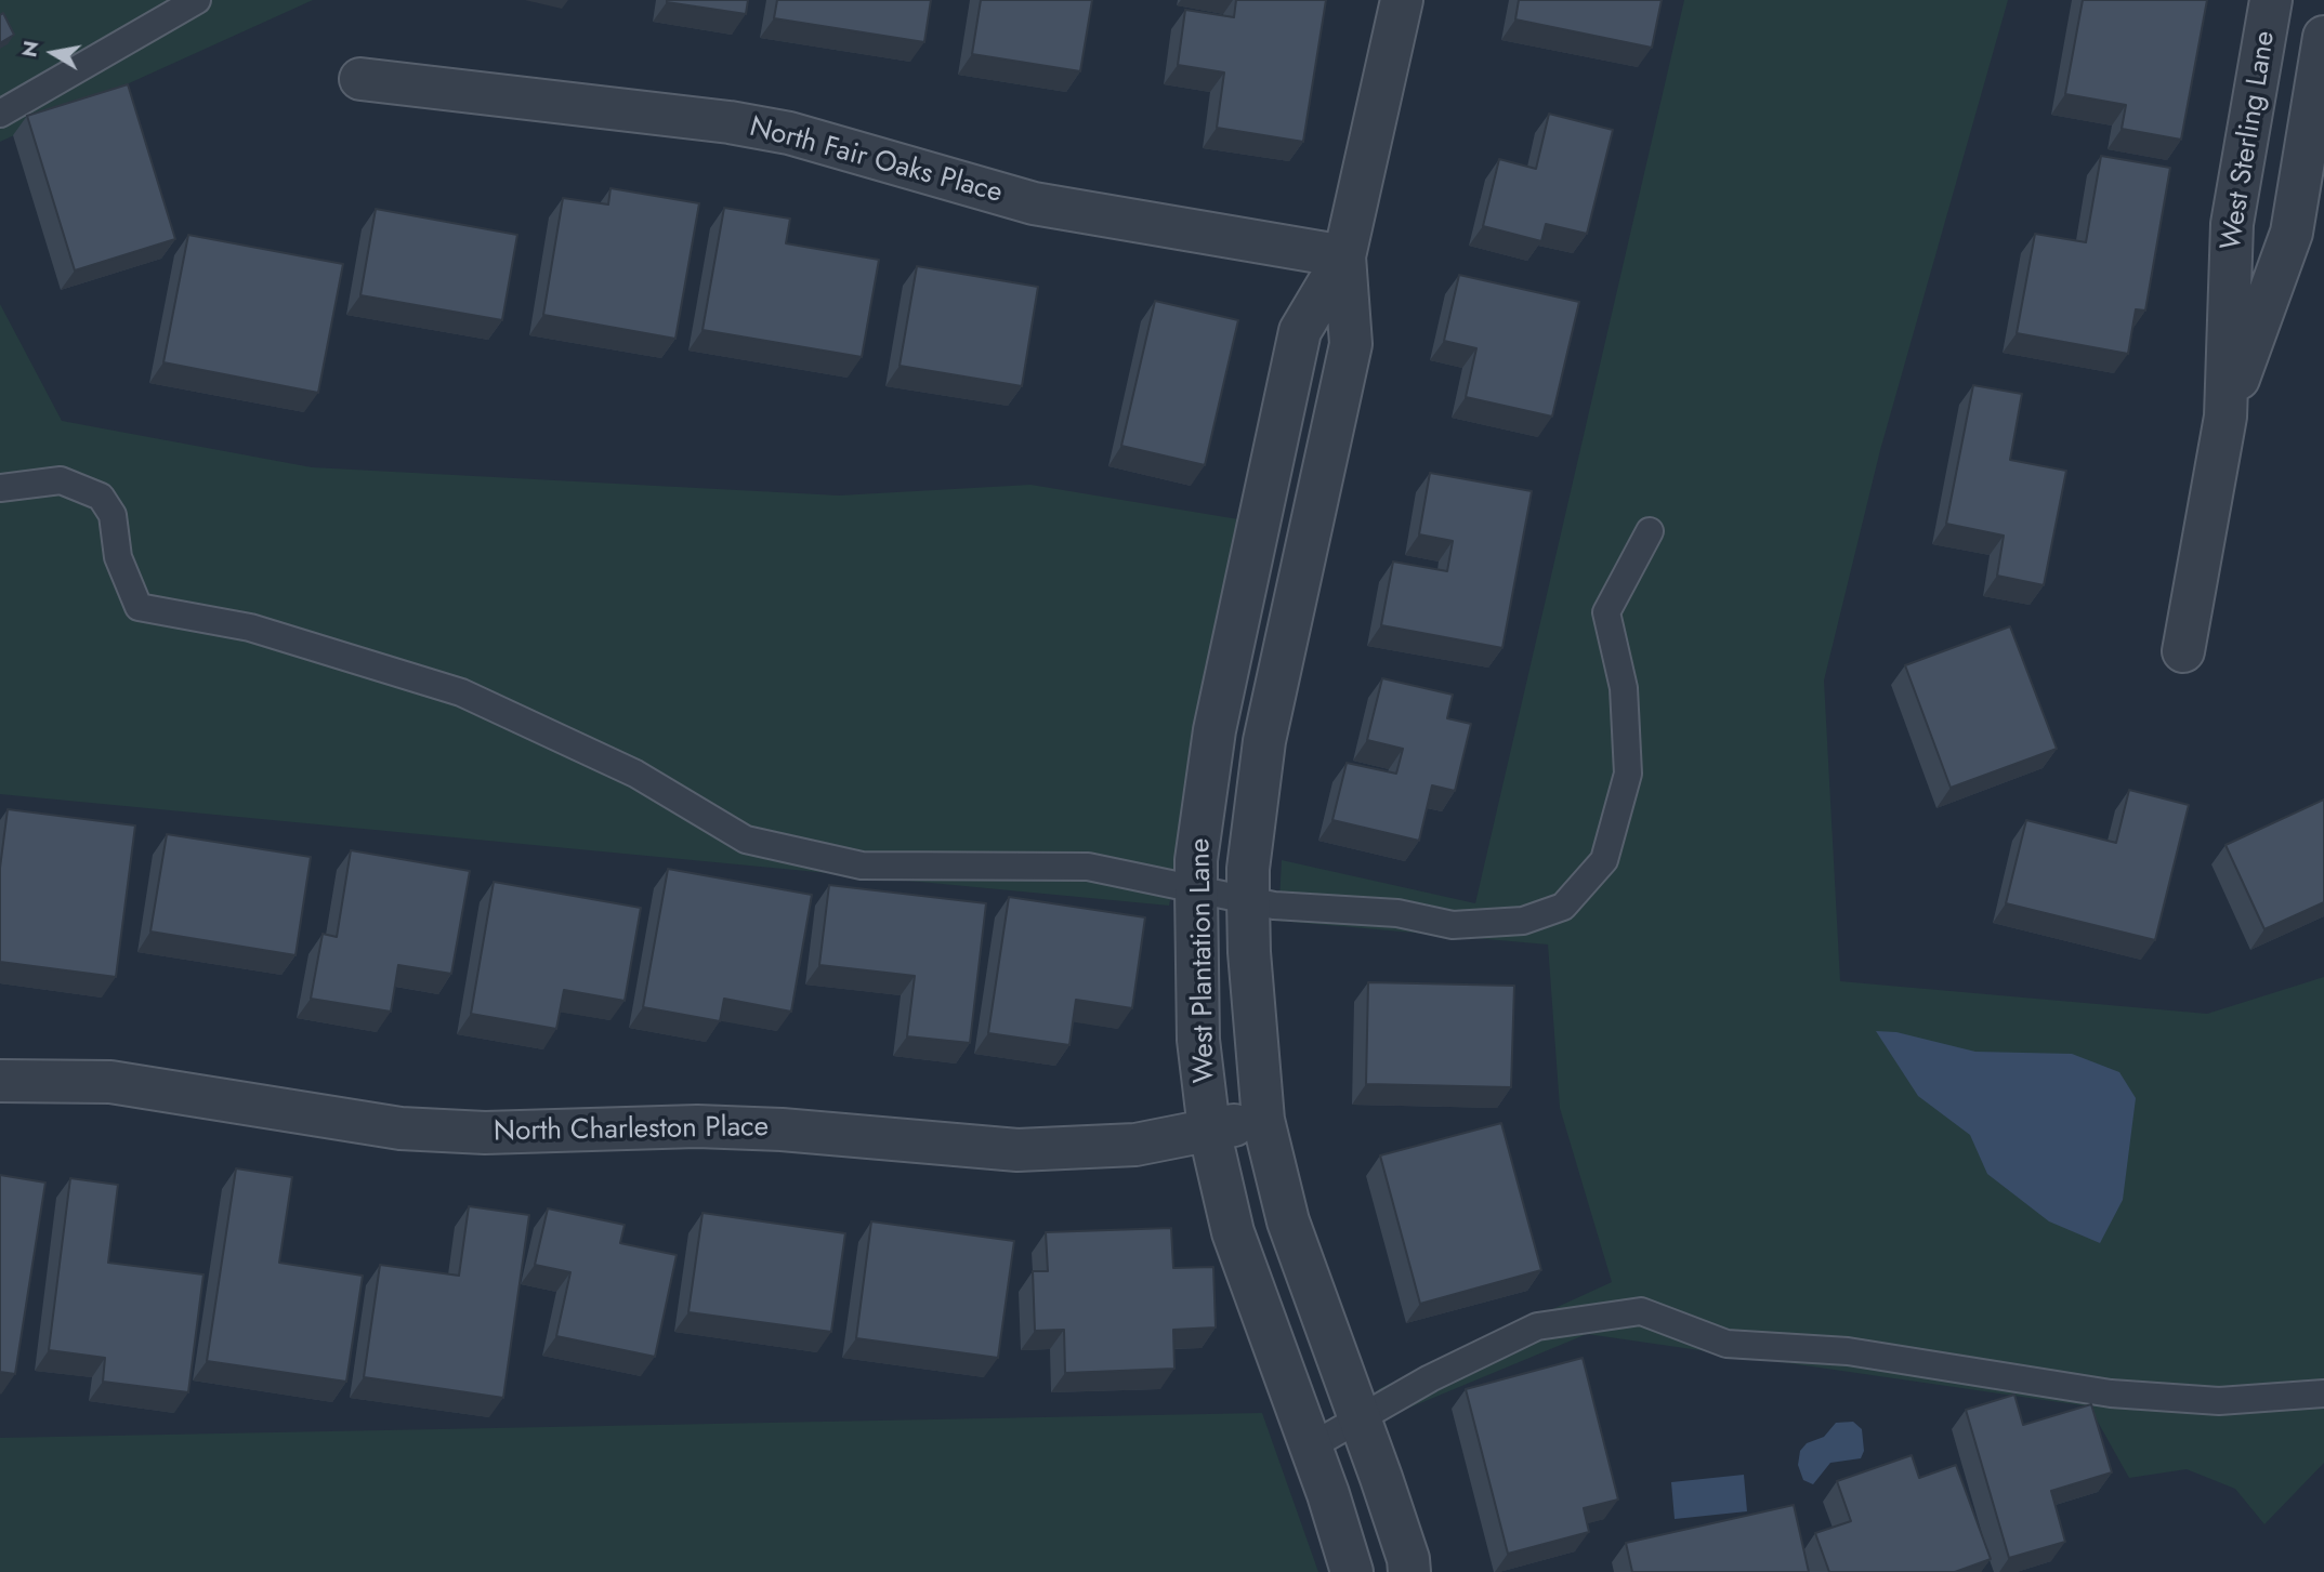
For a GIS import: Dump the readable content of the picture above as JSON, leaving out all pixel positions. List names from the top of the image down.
{
  "streets": {
    "street": [
      "West Sterling Lane",
      "North Fair Oaks Place",
      "West Plantation Lane",
      "North Charleston Place"
    ]
  },
  "crossings": [
    ["North Fair Oaks Place", "West Plantation Lane"],
    ["West Plantation Lane", "North Charleston Place"]
  ],
  "north": "left"
}
